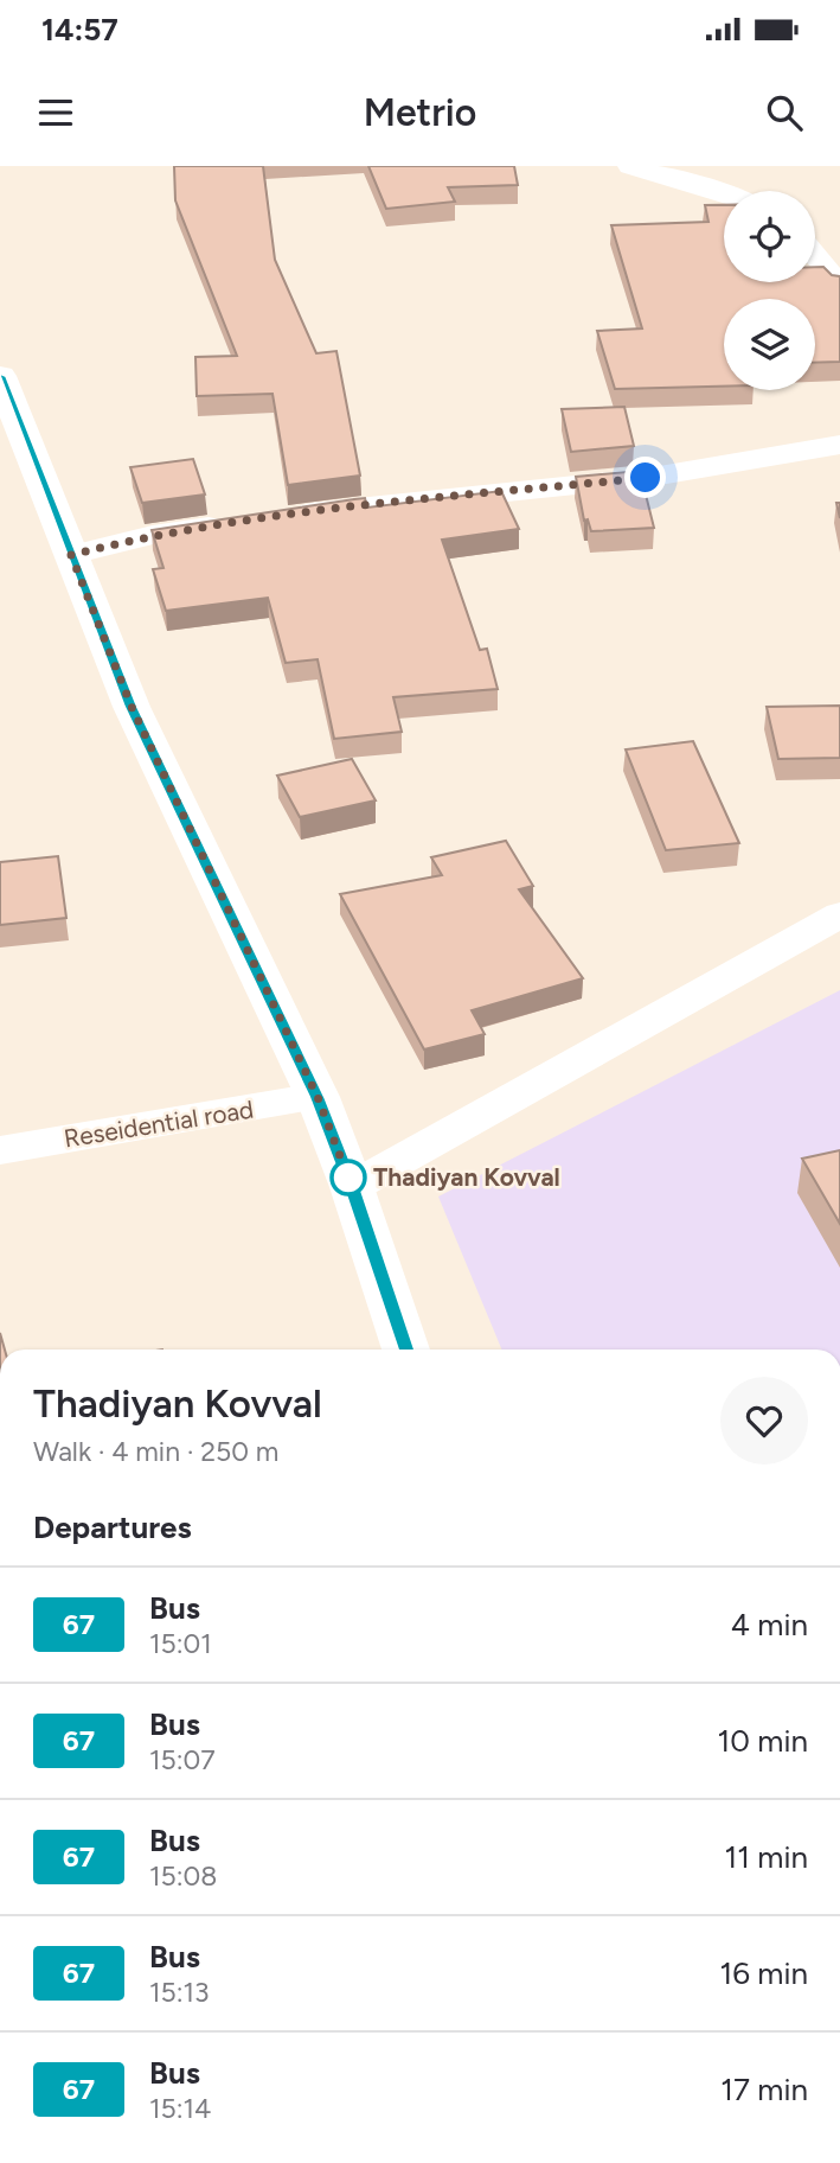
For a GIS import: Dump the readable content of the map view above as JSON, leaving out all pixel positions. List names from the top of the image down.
{
  "streets": {
    "street": ["Reseidential road"]
  },
  "places": ["Thadiyan Kovval"],
  "lines": ["bus line 67"],
  "page": {
    "status": "14:57",
    "header": "Metrio",
    "heading": [
      ["Thadiyan Kovval", "Walk · 4 min · 250 m"],
      "Departures"
    ],
    "list": [
      {
        "mark": "67",
        "name": "Bus",
        "note": "15:01",
        "value": "4 min"
      },
      {
        "mark": "67",
        "name": "Bus",
        "note": "15:07",
        "value": "10 min"
      },
      {
        "mark": "67",
        "name": "Bus",
        "note": "15:08",
        "value": "11 min"
      },
      {
        "mark": "67",
        "name": "Bus",
        "note": "15:13",
        "value": "16 min"
      },
      {
        "mark": "67",
        "name": "Bus",
        "note": "15:14",
        "value": "17 min"
      }
    ]
  }
}
